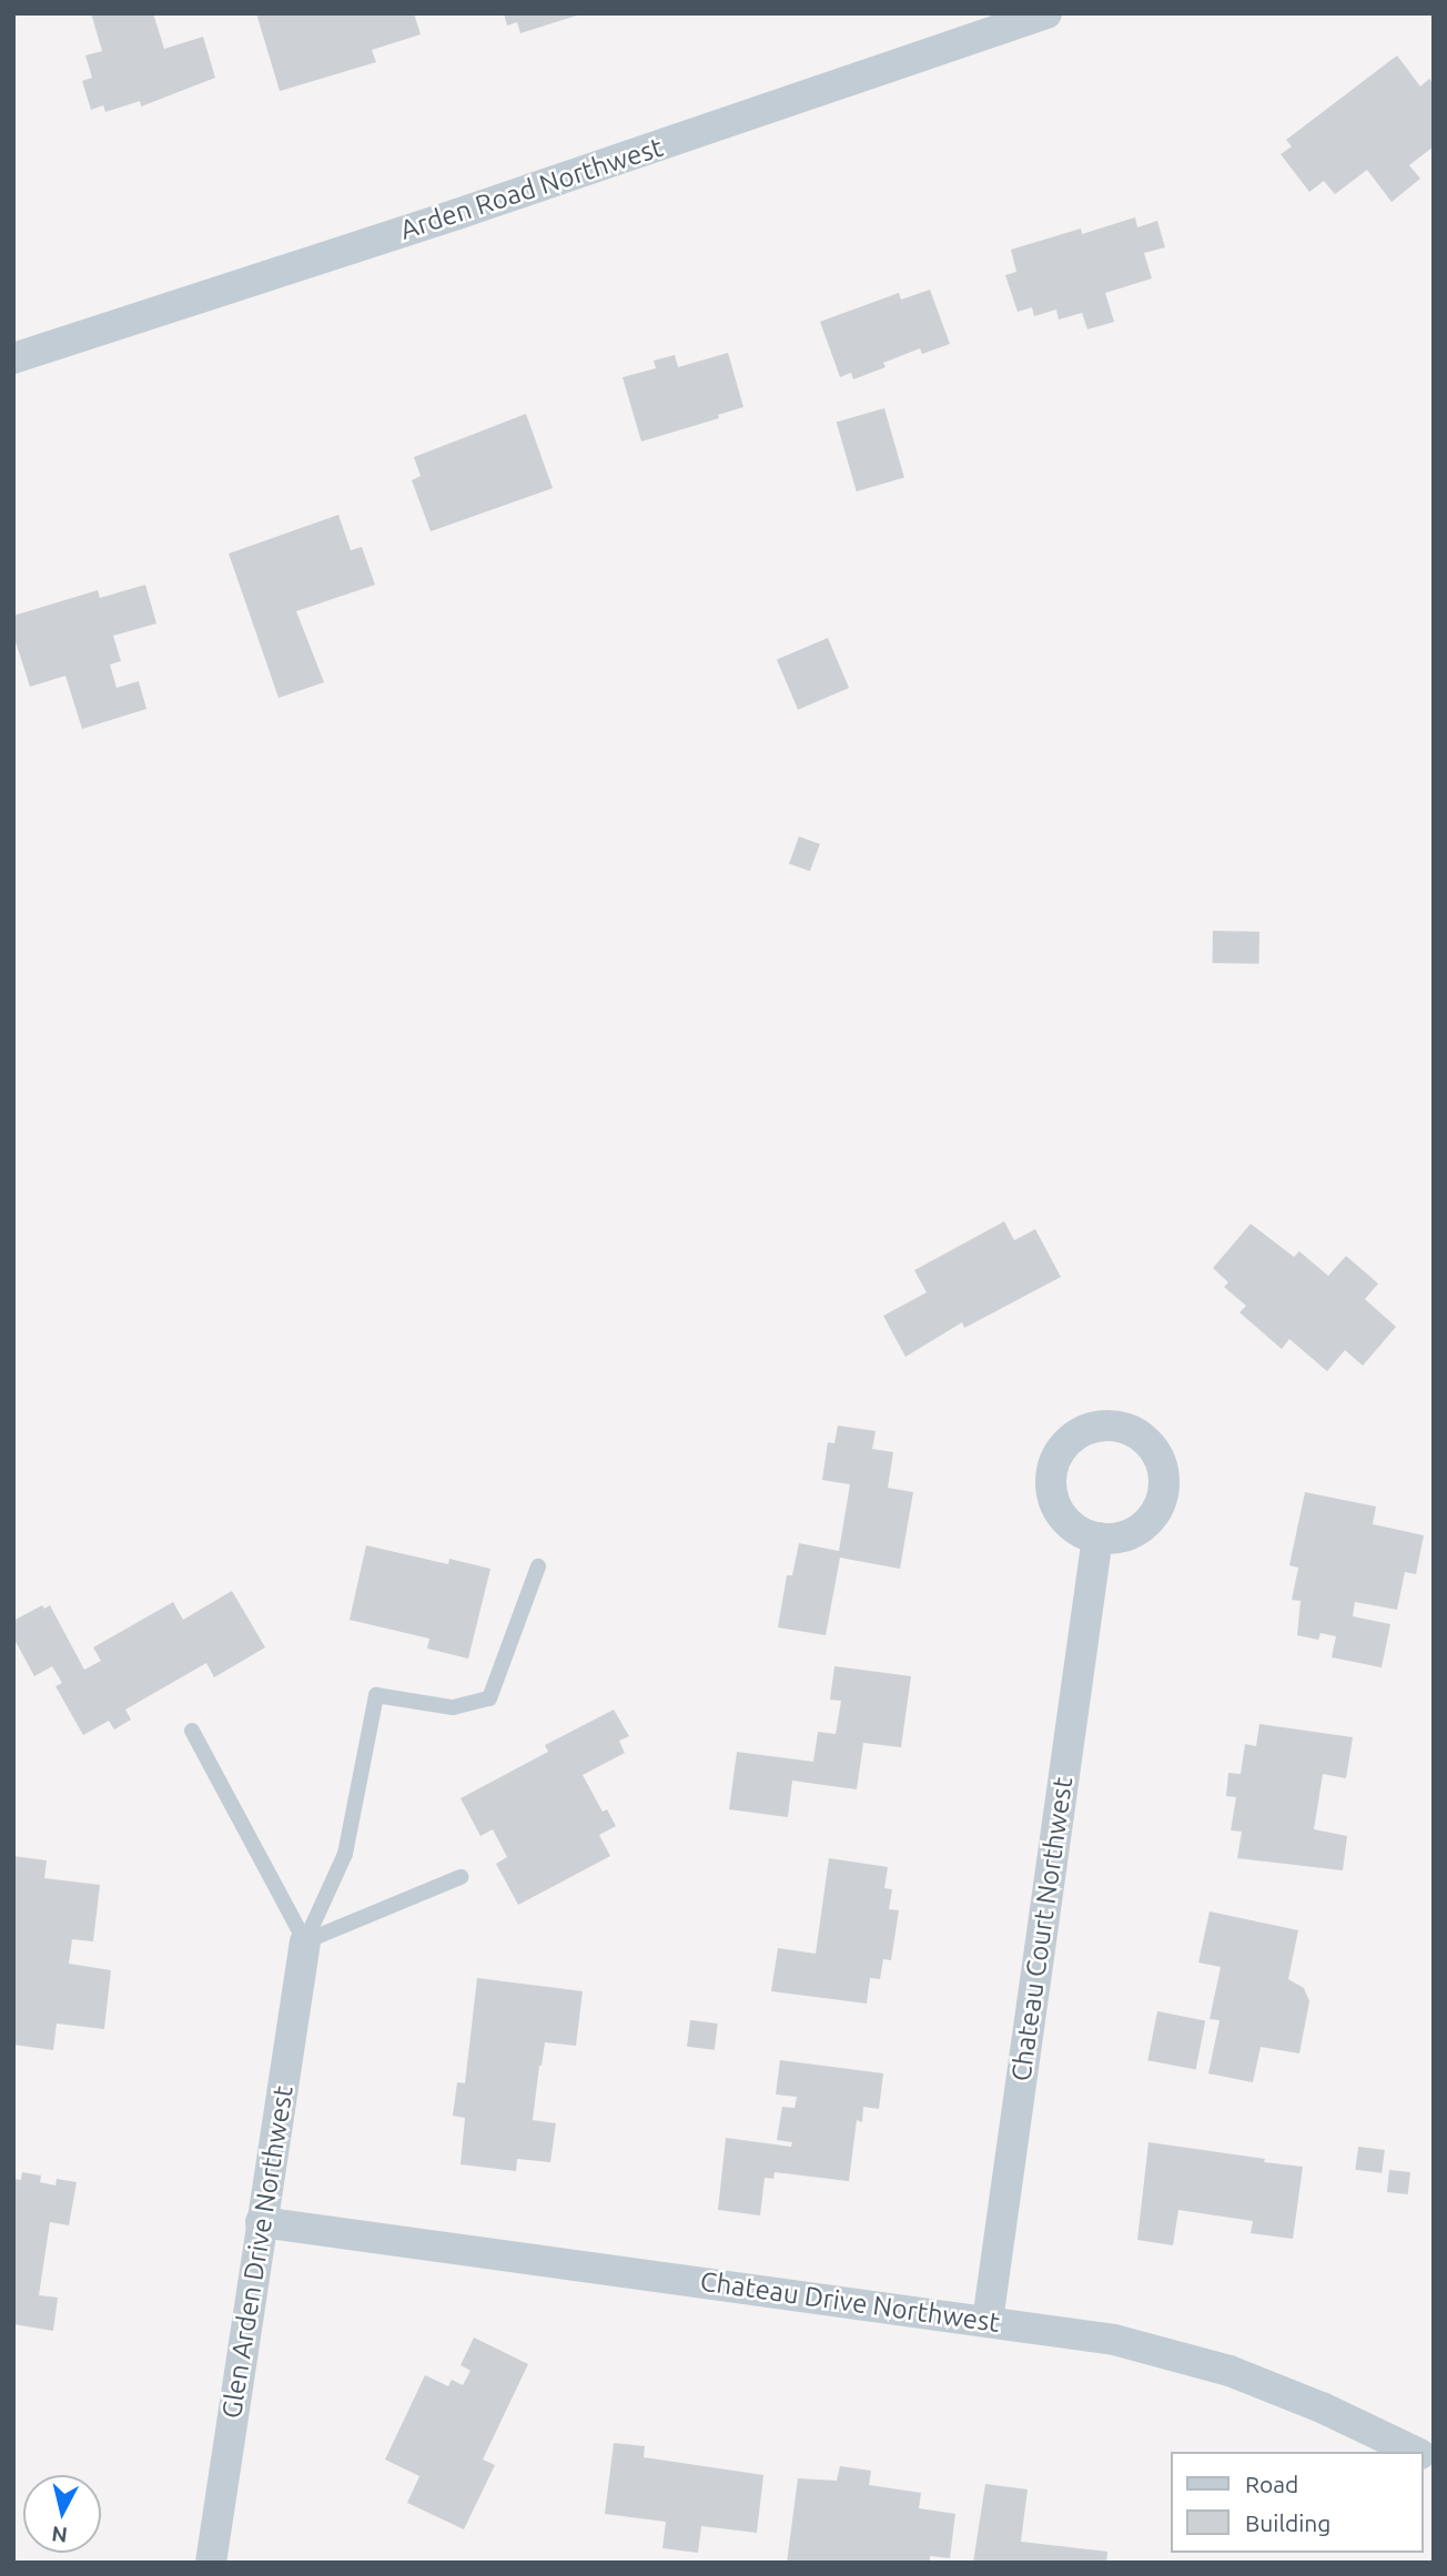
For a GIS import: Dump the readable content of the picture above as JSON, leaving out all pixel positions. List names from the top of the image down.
{
  "streets": {
    "street": [
      "Arden Road Northwest",
      "Chateau Court Northwest",
      "Glen Arden Drive Northwest",
      "Chateau Drive Northwest"
    ]
  },
  "crossings": [
    ["Chateau Court Northwest", "Chateau Drive Northwest"],
    ["Glen Arden Drive Northwest", "Chateau Drive Northwest"]
  ],
  "legend": ["Road", "Building"],
  "north": "bottom"
}
